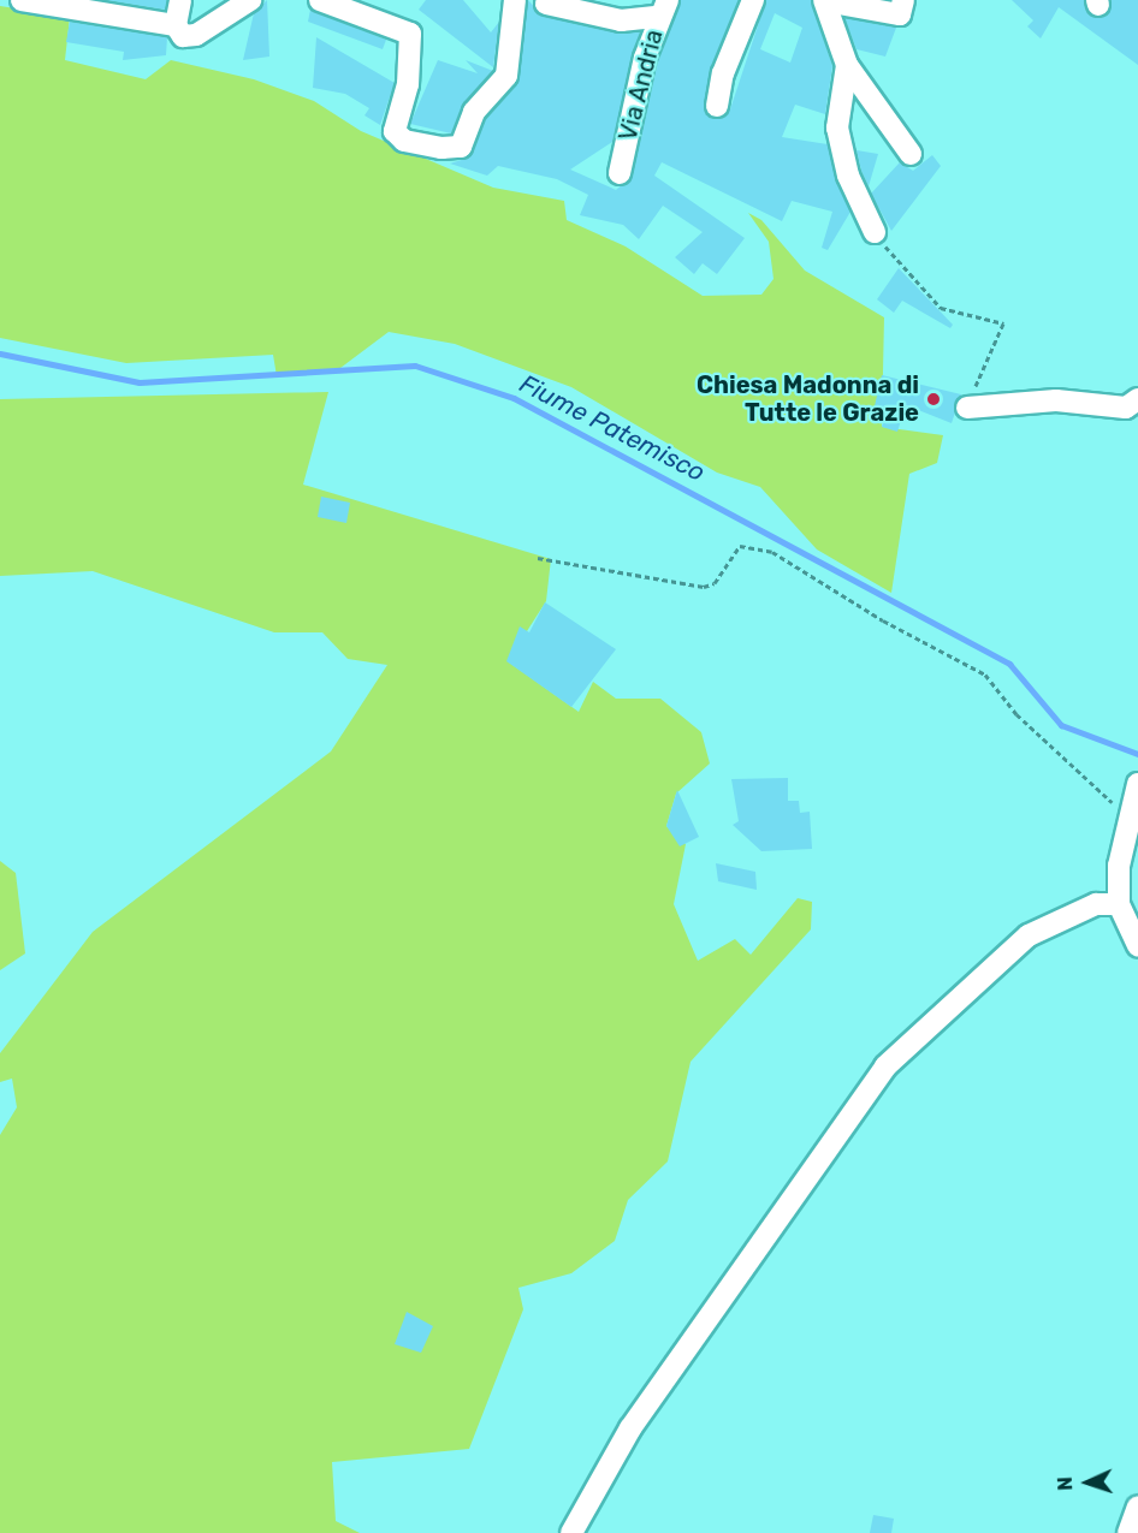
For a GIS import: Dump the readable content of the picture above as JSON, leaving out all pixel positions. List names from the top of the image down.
{
  "streets": {
    "street": ["Via Andria"]
  },
  "water": ["Fiume Patemisco"],
  "places": ["Chiesa Madonna di Tutte le Grazie"],
  "north": "left"
}
